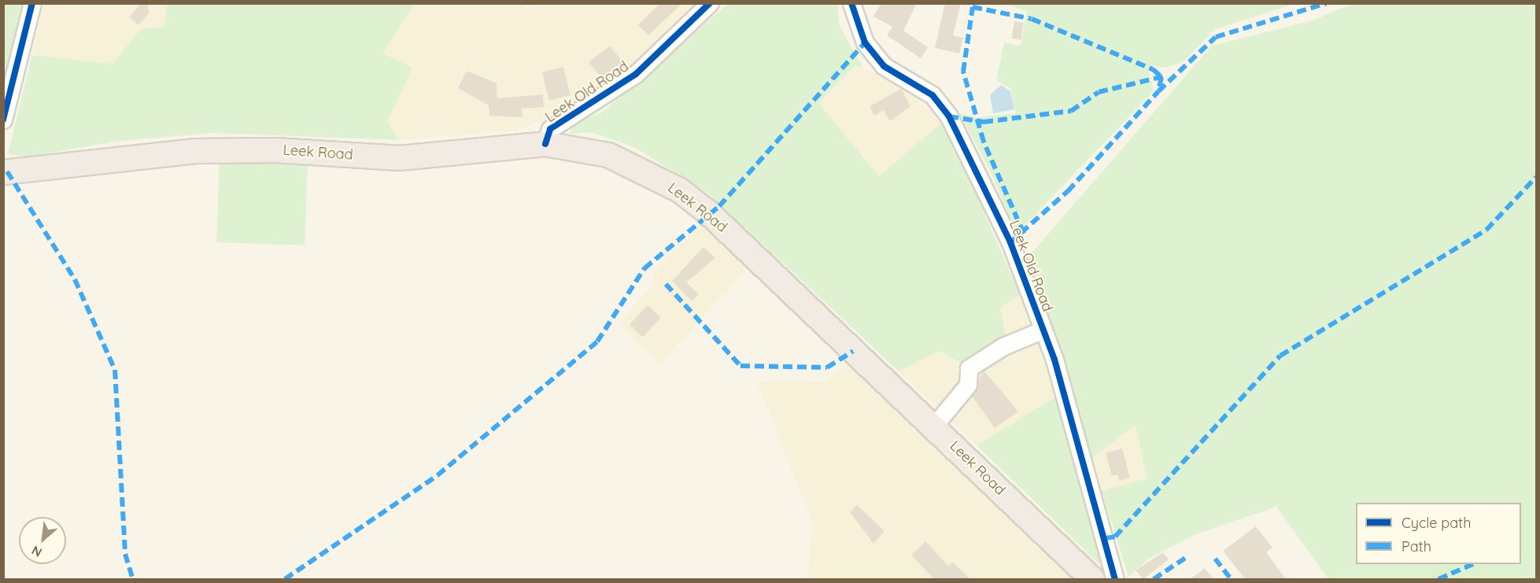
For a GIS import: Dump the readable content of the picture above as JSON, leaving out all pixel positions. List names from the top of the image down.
{
  "streets": {
    "highway": ["Leek Road"],
    "street": ["Leek Old Road"]
  },
  "crossings": [
    ["Leek Old Road", "Leek Road"]
  ],
  "legend": ["Cycle path", "Path"],
  "north": "bottom left"
}
